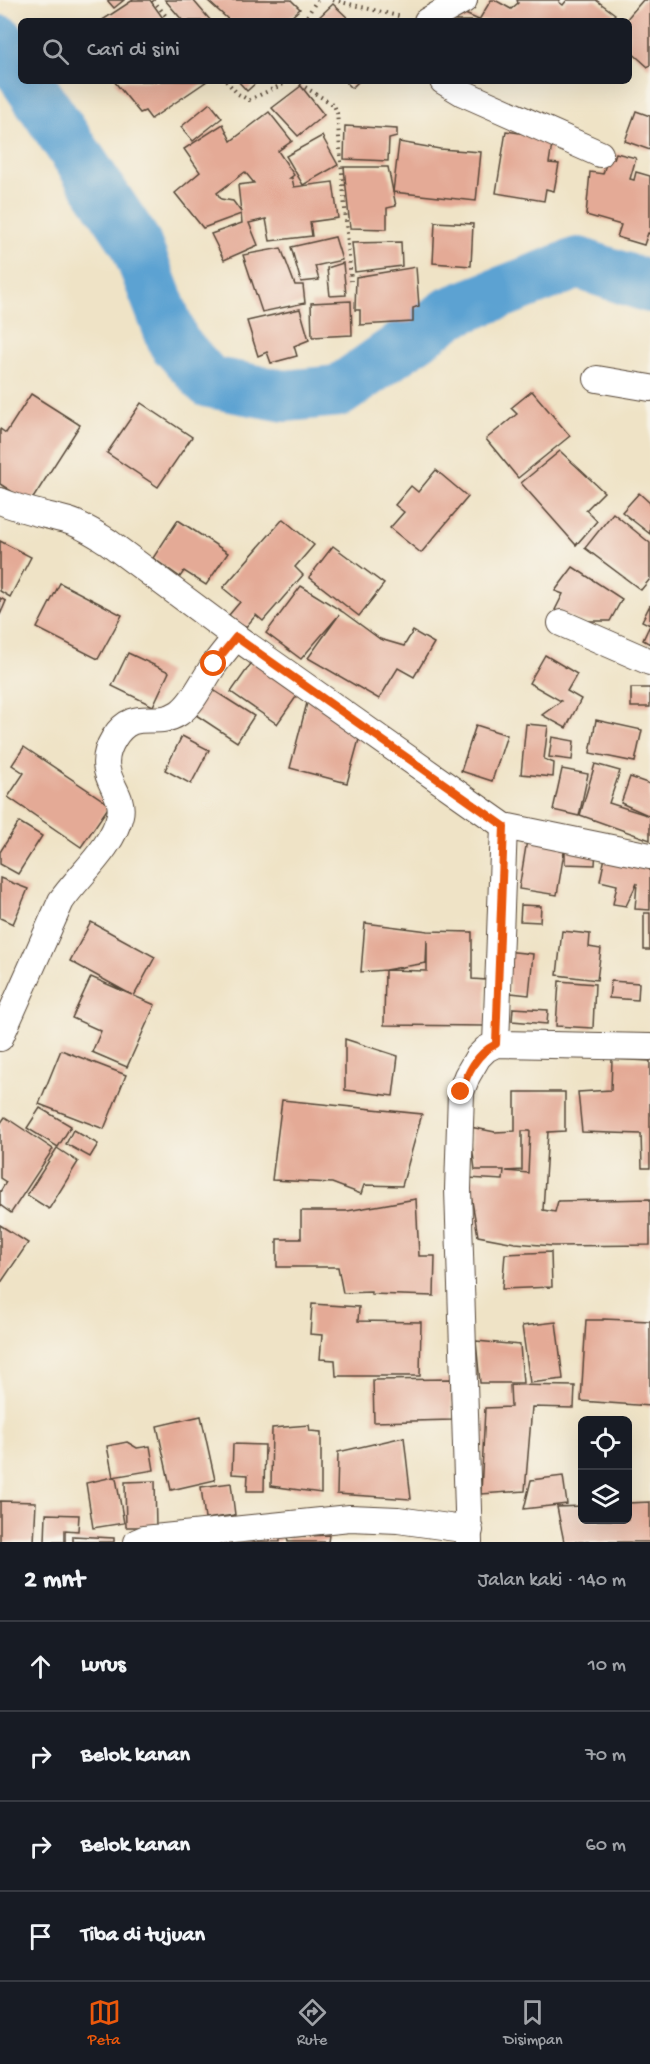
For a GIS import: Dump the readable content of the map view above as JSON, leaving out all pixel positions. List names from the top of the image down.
{
  "page": {
    "search": "Cari di sini",
    "heading": ["2 mnt", "Jalan kaki · 140 m"],
    "list": [
      ["Lurus", "10 m"],
      ["Belok kanan", "70 m"],
      ["Belok kanan", "60 m"],
      "Tiba di tujuan"
    ],
    "nav": ["Peta", "Rute", "Disimpan"]
  }
}
